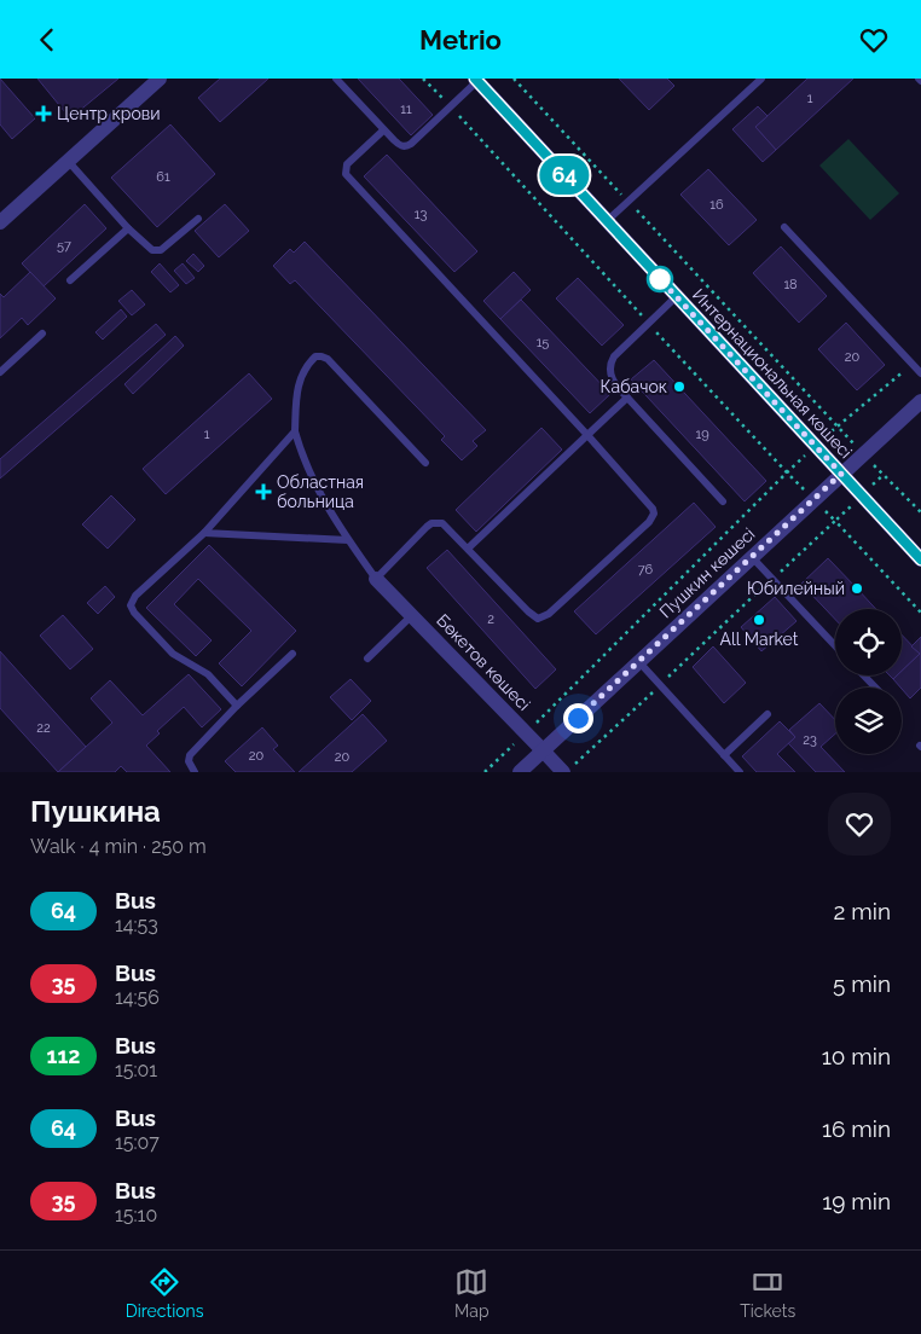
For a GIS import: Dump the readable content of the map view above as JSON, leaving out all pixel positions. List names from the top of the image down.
{
  "streets": {
    "street": ["Интернациональная көшесі", "Пушкин көшесі", "Бөкетов көшесі"]
  },
  "crossings": [
    ["Интернациональная көшесі", "Пушкин көшесі"],
    ["Пушкин көшесі", "Бөкетов көшесі"]
  ],
  "places": {
    "health": ["Центр крови", "Областная больница"],
    "other": ["Кабачок", "Юбилейный", "All Market"]
  },
  "lines": ["bus line 64"],
  "house_numbers": [
    "1",
    "11",
    "61",
    "16",
    "13",
    "57",
    "18",
    "15",
    "20",
    "1",
    "19",
    "76",
    "2",
    "22",
    "23",
    "20",
    "20"
  ],
  "page": {
    "header": "Metrio",
    "on_map": "64",
    "heading": ["Пушкина", "Walk · 4 min · 250 m"],
    "list": [
      {
        "mark": "64",
        "name": "Bus",
        "note": "14:53",
        "value": "2 min"
      },
      {
        "mark": "35",
        "name": "Bus",
        "note": "14:56",
        "value": "5 min"
      },
      {
        "mark": "112",
        "name": "Bus",
        "note": "15:01",
        "value": "10 min"
      },
      {
        "mark": "64",
        "name": "Bus",
        "note": "15:07",
        "value": "16 min"
      },
      {
        "mark": "35",
        "name": "Bus",
        "note": "15:10",
        "value": "19 min"
      }
    ],
    "tabs": ["Directions", "Map", "Tickets"]
  }
}
